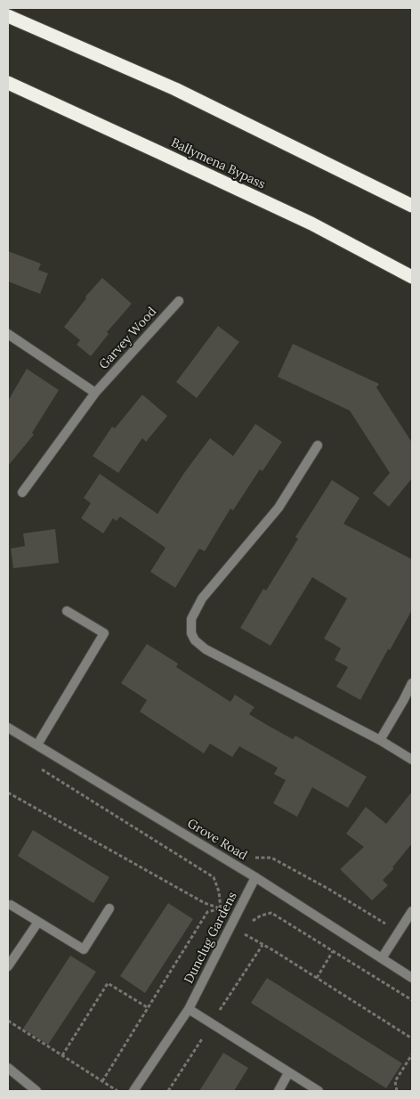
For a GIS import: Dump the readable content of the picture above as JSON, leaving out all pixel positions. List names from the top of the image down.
{
  "streets": {
    "highway": ["Ballymena Bypass"],
    "street": ["Garvey Wood", "Grove Road", "Dunclug Gardens"]
  },
  "crossings": [
    ["Grove Road", "Dunclug Gardens"]
  ]
}
